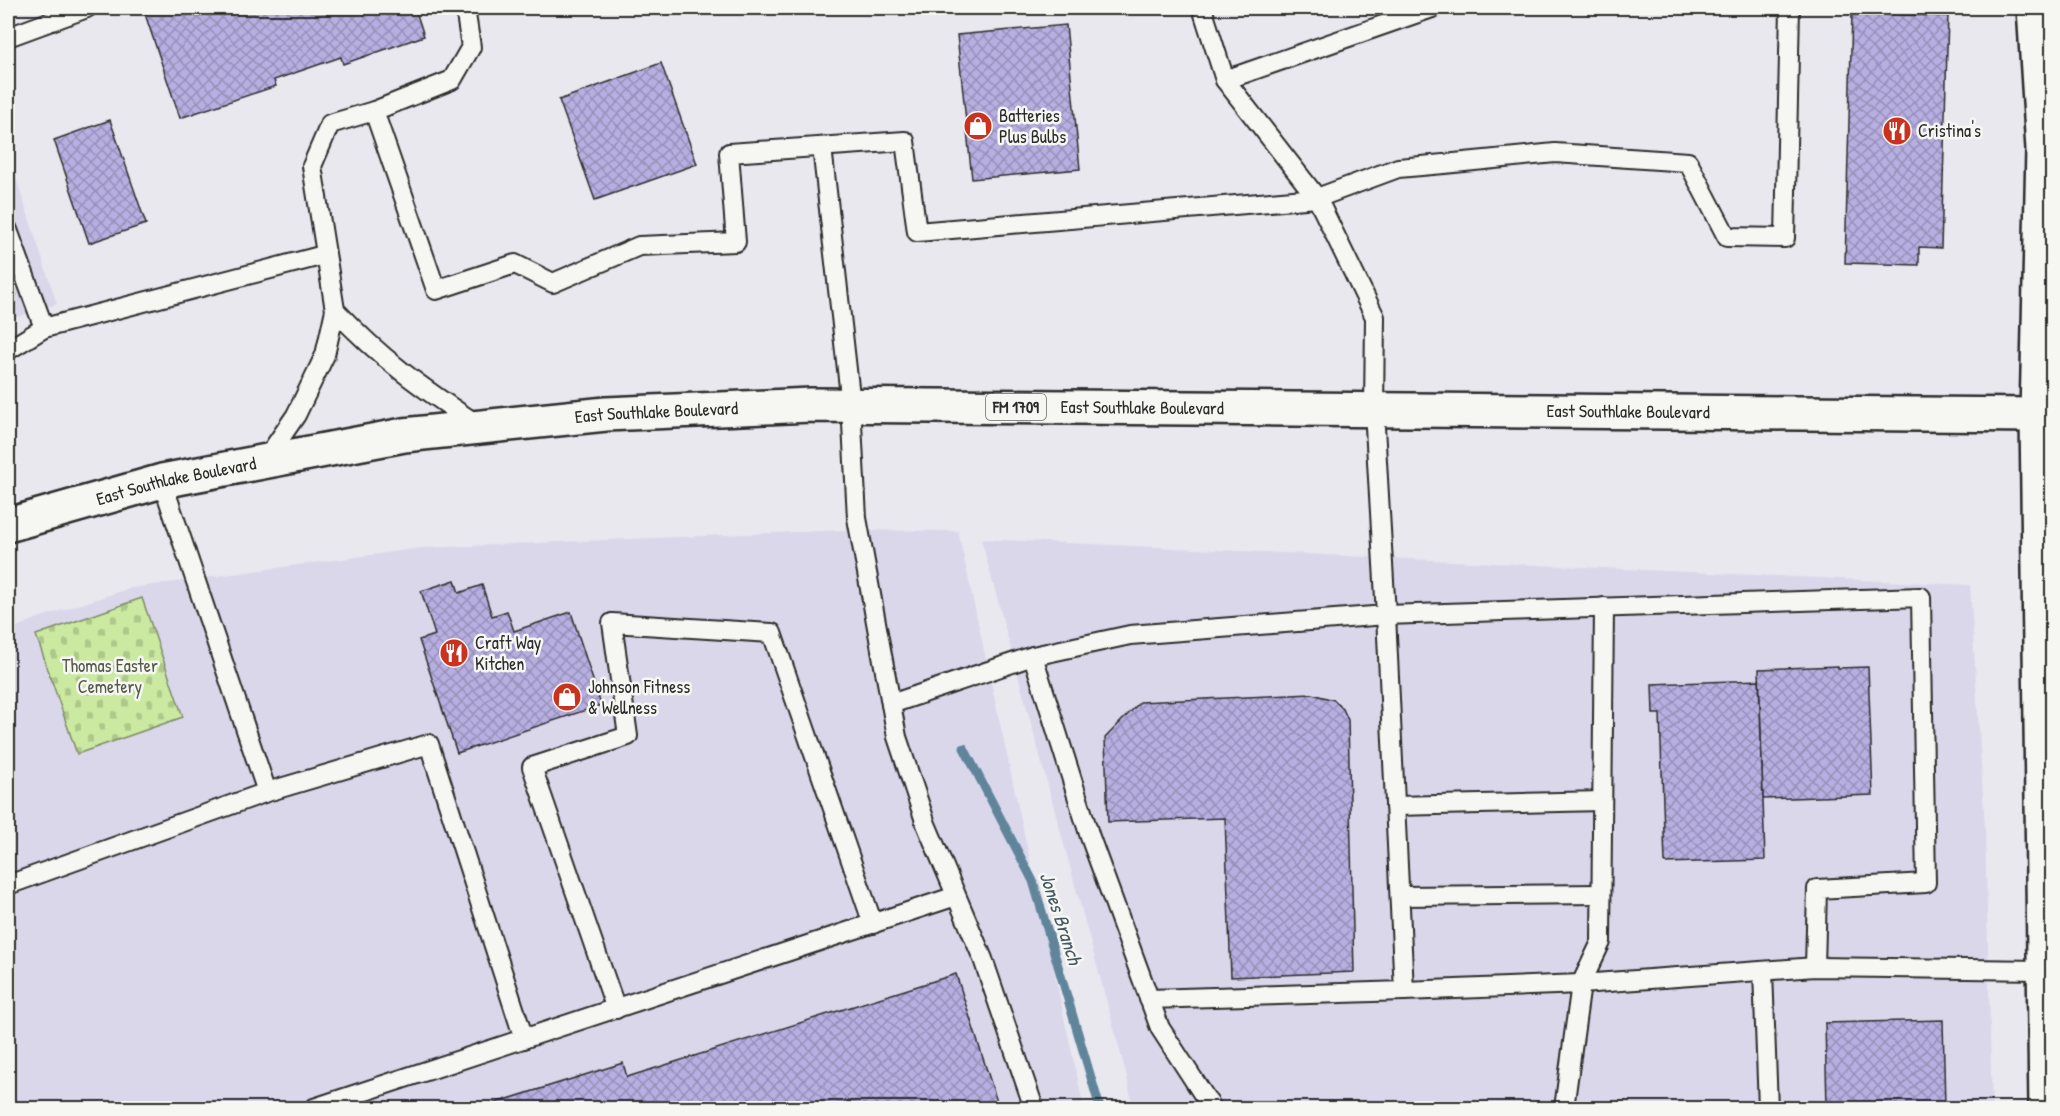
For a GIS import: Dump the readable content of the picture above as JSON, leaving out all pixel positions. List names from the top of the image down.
{
  "streets": {
    "main road": ["FM 1709", "East Southlake Boulevard"]
  },
  "water": ["Jones Branch"],
  "parks": ["Thomas Easter Cemetery"],
  "places": {
    "shop": ["Batteries Plus Bulbs", "Johnson Fitness & Wellness"],
    "restaurant": ["Cristina's", "Craft Way Kitchen"]
  }
}
